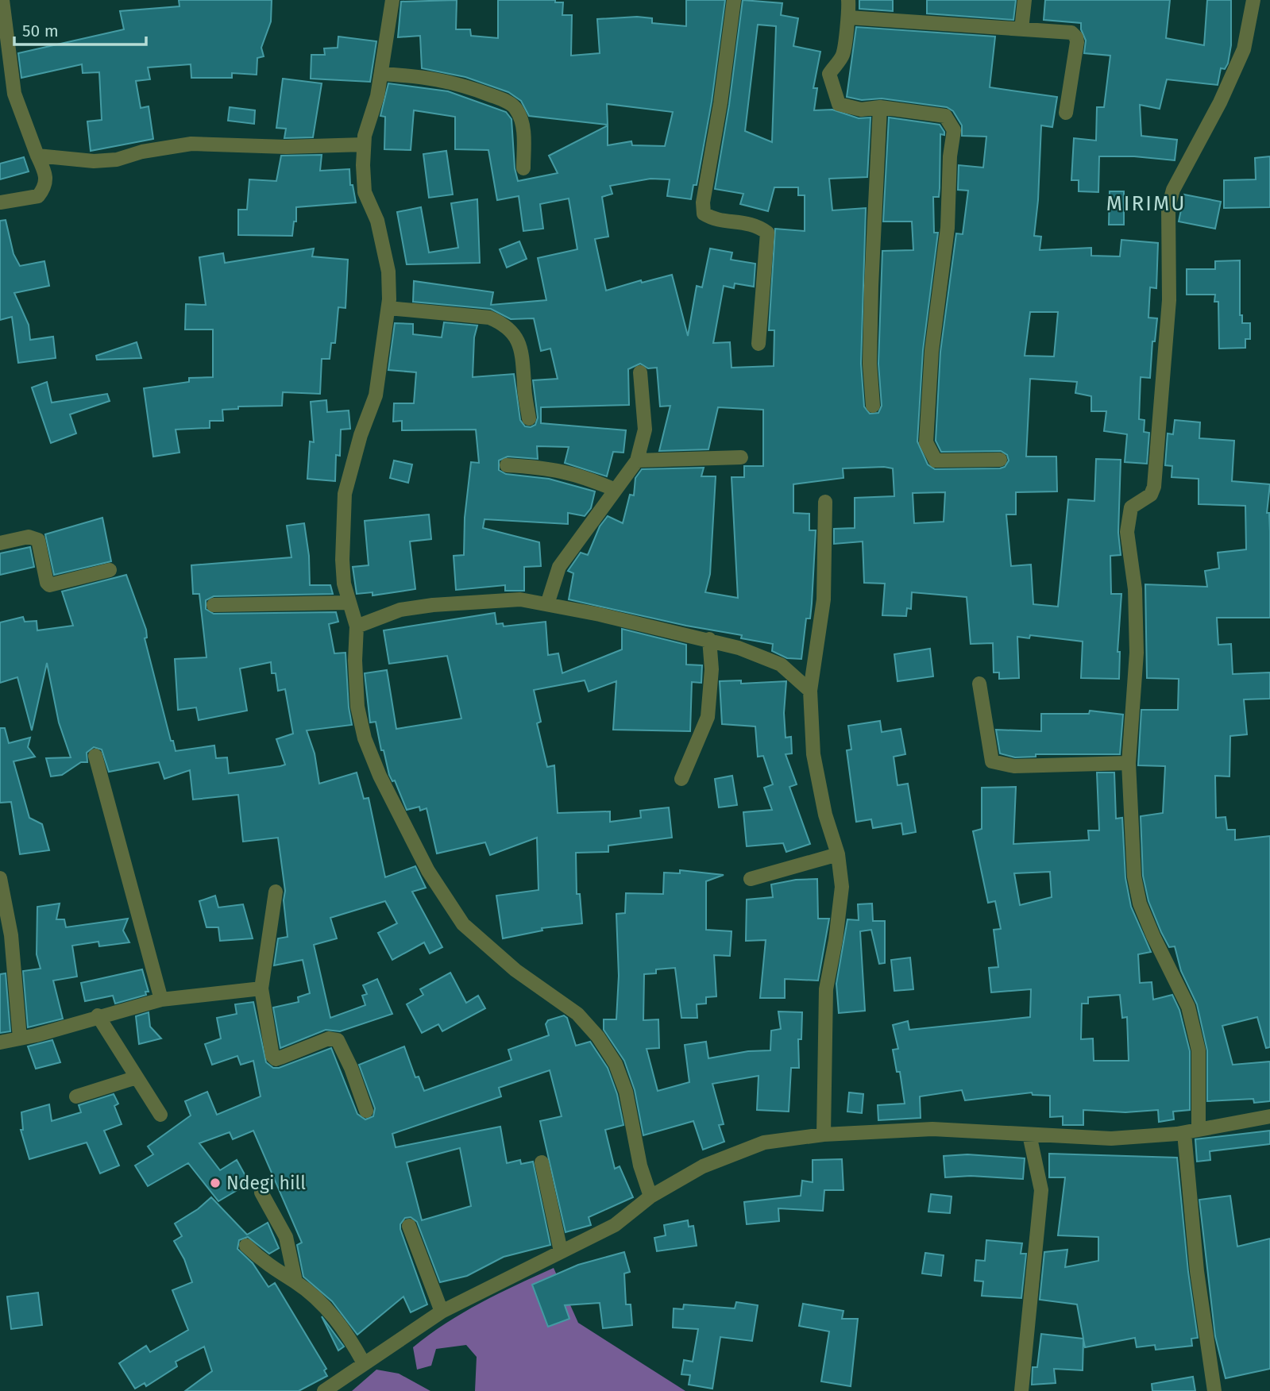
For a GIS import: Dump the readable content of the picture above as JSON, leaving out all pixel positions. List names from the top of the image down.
{
  "districts": ["MIRIMU"],
  "places": ["Ndegi hill"],
  "scale_bar": "50 m"
}
